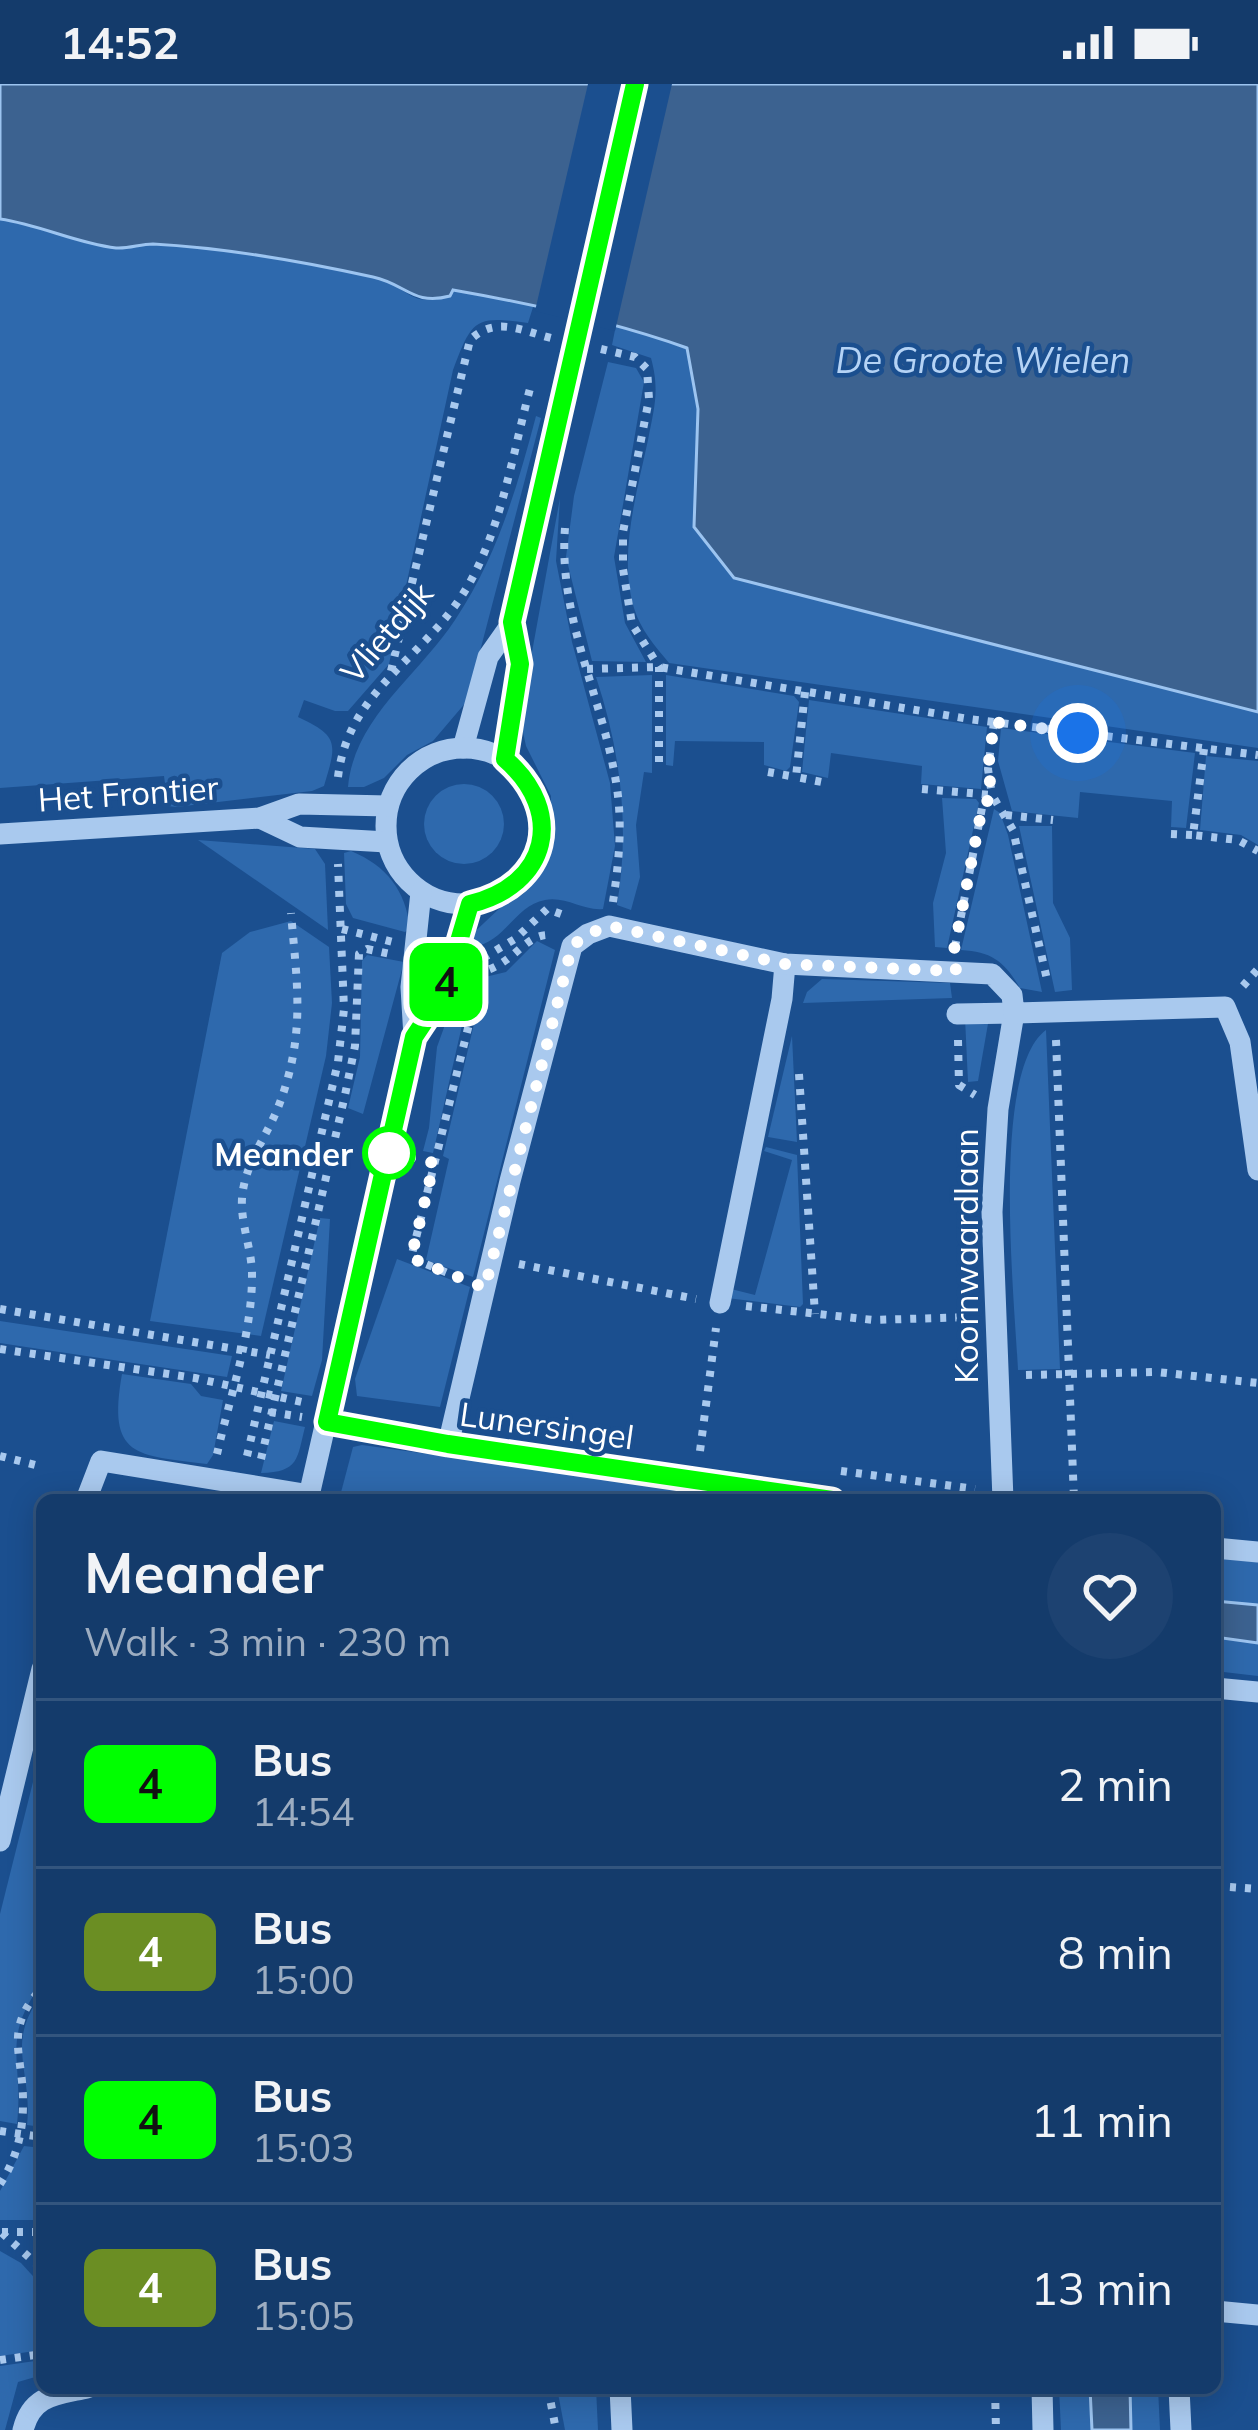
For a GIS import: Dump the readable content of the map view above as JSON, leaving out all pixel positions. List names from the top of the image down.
{
  "streets": {
    "street": ["Het Frontier", "Koornwaardlaan", "Lunersingel"],
    "path": ["Vlietdijk"]
  },
  "crossings": [
    ["Vlietdijk", "Het Frontier"]
  ],
  "water": ["De Groote Wielen"],
  "places": ["Meander"],
  "lines": ["bus line 4"],
  "page": {
    "status": "14:52",
    "on_map": "4",
    "heading": ["Meander", "Walk · 3 min · 230 m"],
    "list": [
      {
        "mark": "4",
        "name": "Bus",
        "note": "14:54",
        "value": "2 min"
      },
      {
        "mark": "4",
        "name": "Bus",
        "note": "15:00",
        "value": "8 min"
      },
      {
        "mark": "4",
        "name": "Bus",
        "note": "15:03",
        "value": "11 min"
      },
      {
        "mark": "4",
        "name": "Bus",
        "note": "15:05",
        "value": "13 min"
      }
    ]
  }
}
